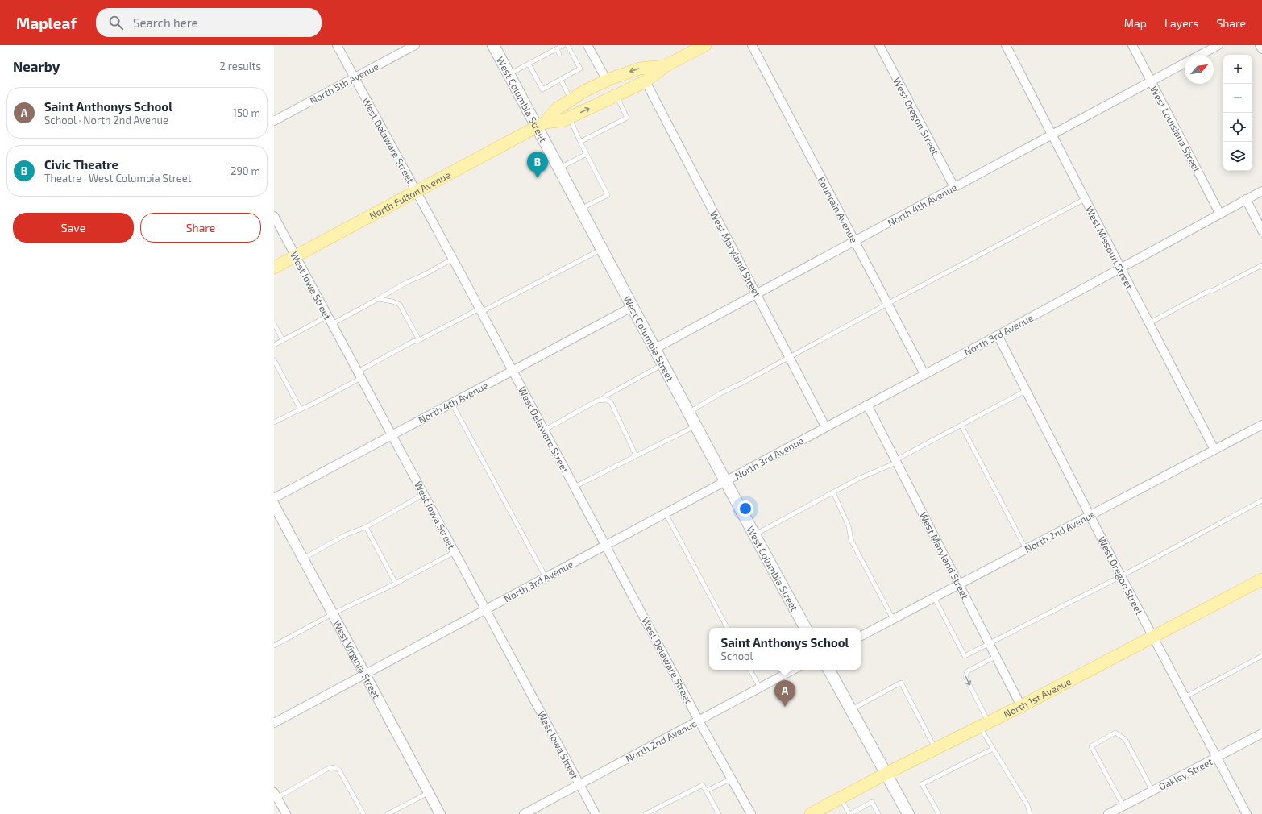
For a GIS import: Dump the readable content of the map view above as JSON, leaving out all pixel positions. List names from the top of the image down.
{
  "streets": {
    "main road": ["West Columbia Street", "North Fulton Avenue", "North 1st Avenue"],
    "street": [
      "North 5th Avenue",
      "West Oregon Street",
      "West Louisiana Street",
      "West Delaware Street",
      "North 4th Avenue",
      "Fountain Avenue",
      "West Missouri Street",
      "West Maryland Street",
      "West Iowa Street",
      "North 3rd Avenue",
      "North 2nd Avenue",
      "West Virginia Street",
      "Oakley Street"
    ]
  },
  "crossings": [
    ["North 5th Avenue", "West Delaware Street"],
    ["West Columbia Street", "North Fulton Avenue"],
    ["West Columbia Street", "North 4th Avenue"],
    ["West Columbia Street", "North 3rd Avenue"],
    ["West Oregon Street", "North 4th Avenue"],
    ["West Oregon Street", "North 3rd Avenue"],
    ["West Oregon Street", "North 2nd Avenue"],
    ["West Oregon Street", "North 1st Avenue"],
    ["West Oregon Street", "Oakley Street"],
    ["West Louisiana Street", "North 4th Avenue"],
    ["West Louisiana Street", "North 3rd Avenue"],
    ["West Delaware Street", "North Fulton Avenue"],
    ["West Delaware Street", "North 4th Avenue"],
    ["West Delaware Street", "North 3rd Avenue"],
    ["West Delaware Street", "North 2nd Avenue"],
    ["North Fulton Avenue", "West Maryland Street"],
    ["North Fulton Avenue", "West Iowa Street"],
    ["North 4th Avenue", "Fountain Avenue"],
    ["North 4th Avenue", "West Missouri Street"],
    ["North 4th Avenue", "West Maryland Street"],
    ["North 4th Avenue", "West Iowa Street"],
    ["Fountain Avenue", "North 3rd Avenue"],
    ["West Missouri Street", "North 3rd Avenue"],
    ["West Missouri Street", "North 2nd Avenue"],
    ["West Maryland Street", "North 3rd Avenue"],
    ["West Maryland Street", "North 2nd Avenue"],
    ["West Maryland Street", "North 1st Avenue"],
    ["West Iowa Street", "North 3rd Avenue"],
    ["West Iowa Street", "North 2nd Avenue"],
    ["North 3rd Avenue", "West Virginia Street"]
  ],
  "north": "top right",
  "page": {
    "header": "Mapleaf",
    "search": "Search here",
    "nav": ["Map", "Layers", "Share"],
    "heading": ["Nearby", "2 results"],
    "map_buttons": ["+", "−"],
    "list": [
      {
        "mark": "A",
        "name": "Saint Anthonys School",
        "note": "School · North 2nd Avenue",
        "value": "150 m"
      },
      {
        "mark": "B",
        "name": "Civic Theatre",
        "note": "Theatre · West Columbia Street",
        "value": "290 m"
      }
    ],
    "pins": ["B", "A"],
    "buttons": ["Save", "Share"],
    "popup": ["Saint Anthonys School", "School"]
  }
}
